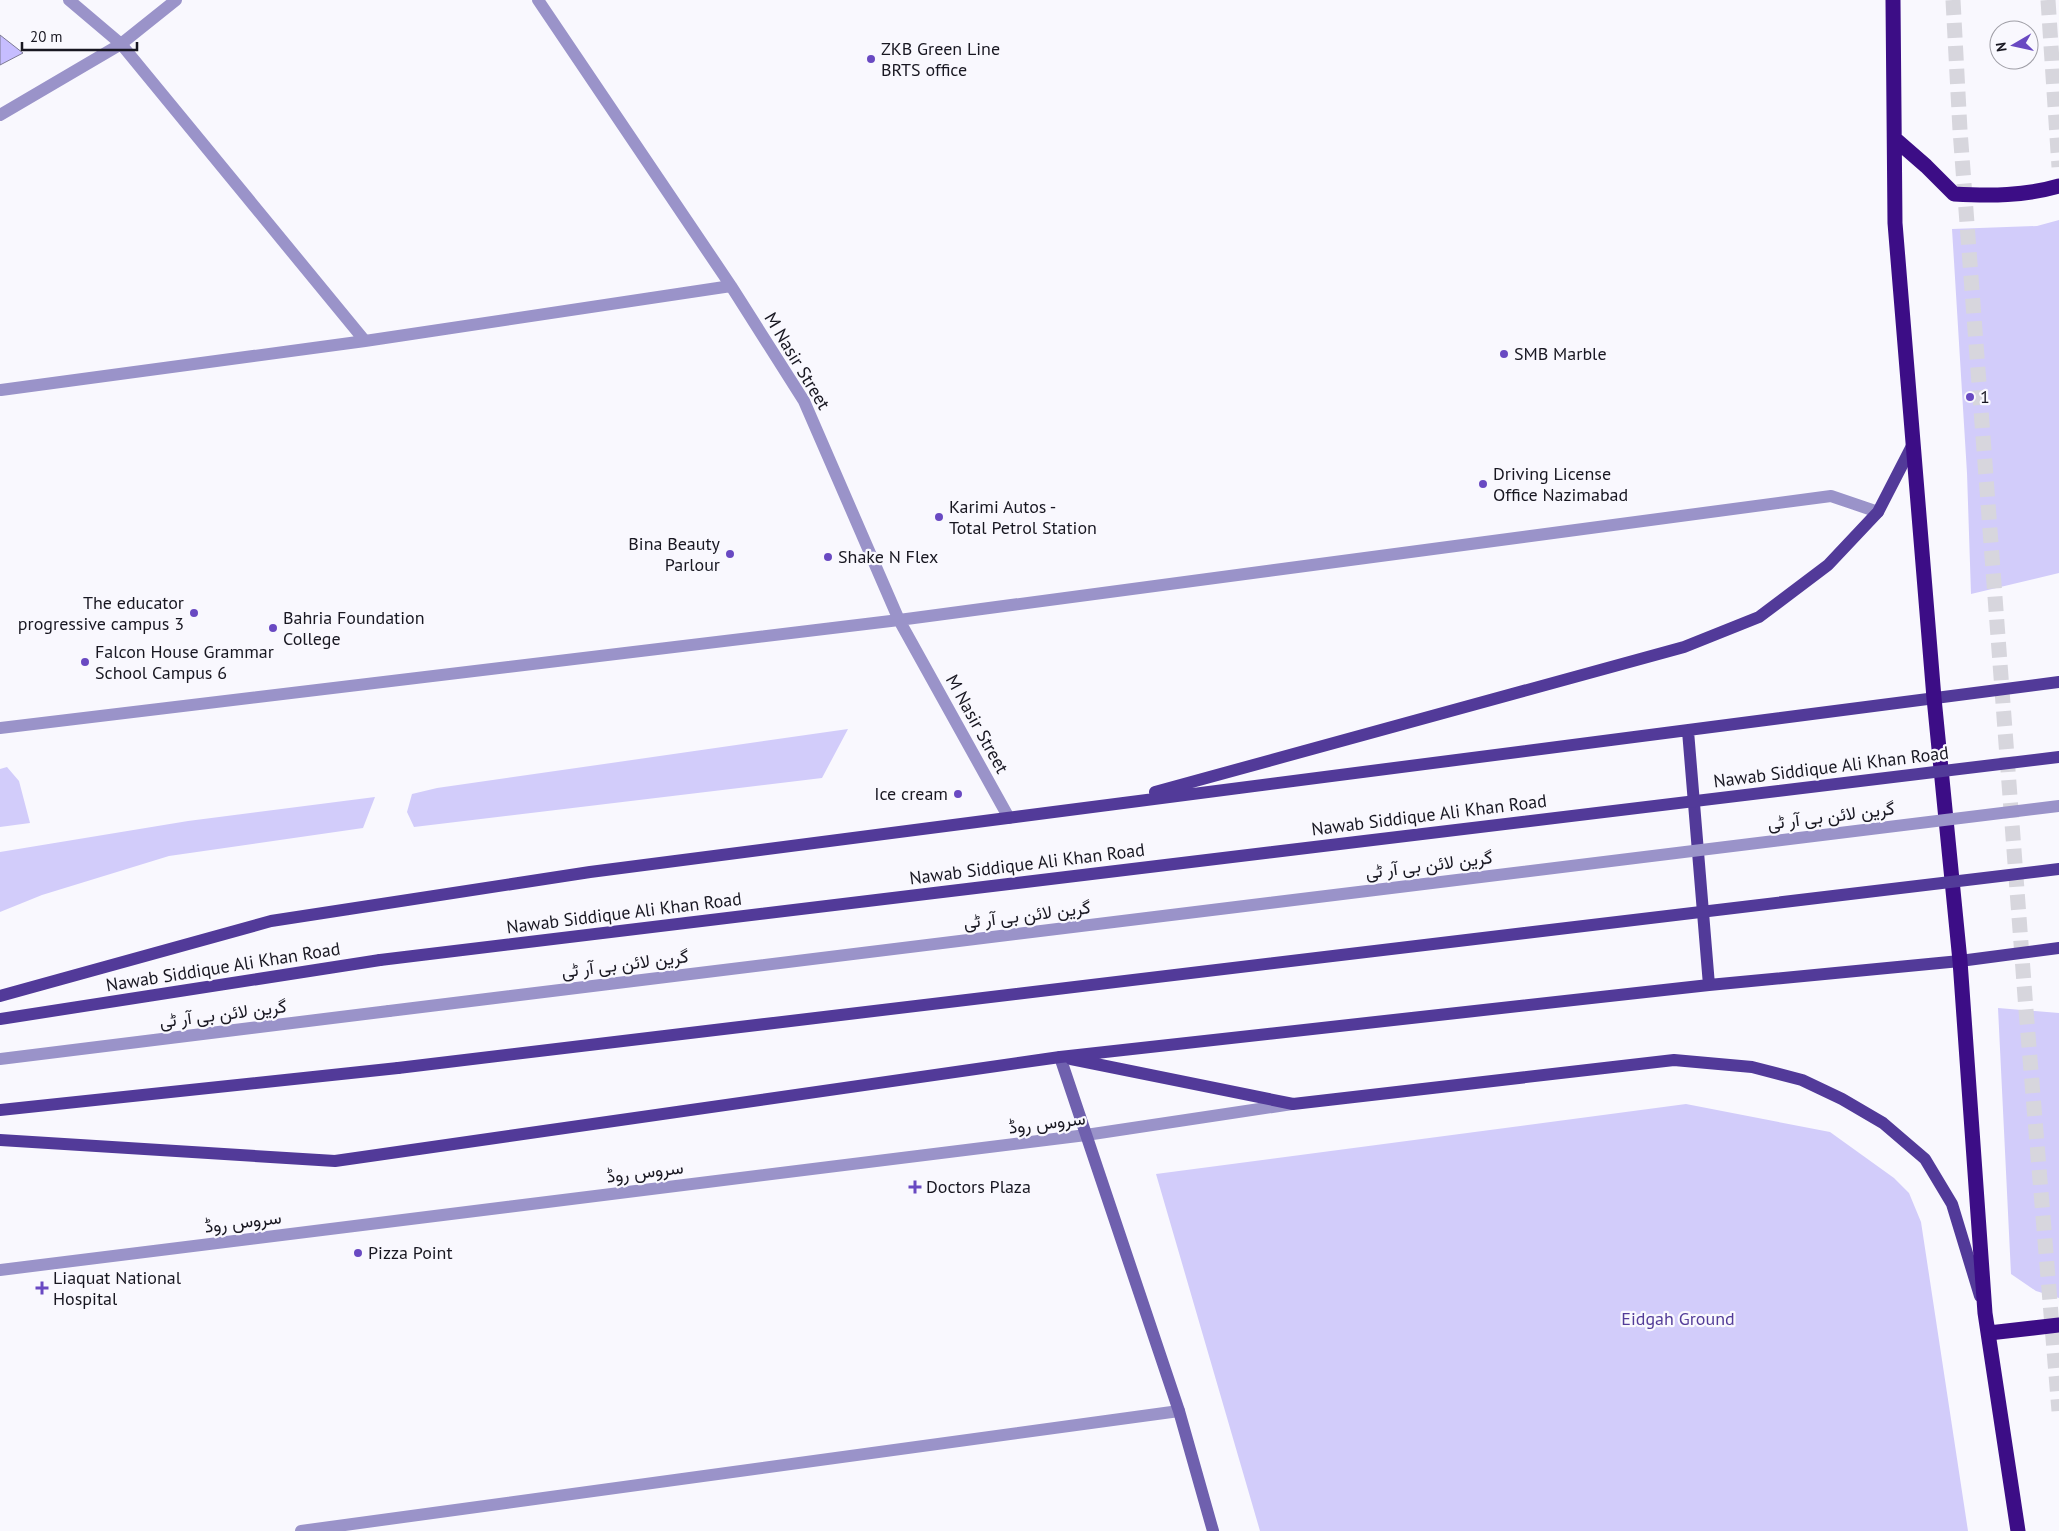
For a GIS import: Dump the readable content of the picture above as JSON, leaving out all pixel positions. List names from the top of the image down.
{
  "streets": {
    "main road": ["Nawab Siddique Ali Khan Road"],
    "street": ["M Nasir Street", "گرین لائن بی آر ٹی", "سروس روڈ"]
  },
  "parks": ["Eidgah Ground"],
  "places": {
    "other": [
      "ZKB Green Line BRTS office",
      "SMB Marble",
      "1",
      "Driving License Office Nazimabad",
      "Karimi Autos - Total Petrol Station",
      "Bina Beauty Parlour",
      "Shake N Flex",
      "The educator progressive campus 3",
      "Bahria Foundation College",
      "Falcon House Grammar School Campus 6",
      "Ice cream",
      "Pizza Point"
    ],
    "health": ["Doctors Plaza", "Liaquat National Hospital"]
  },
  "scale_bar": "20 m",
  "north": "left"
}
